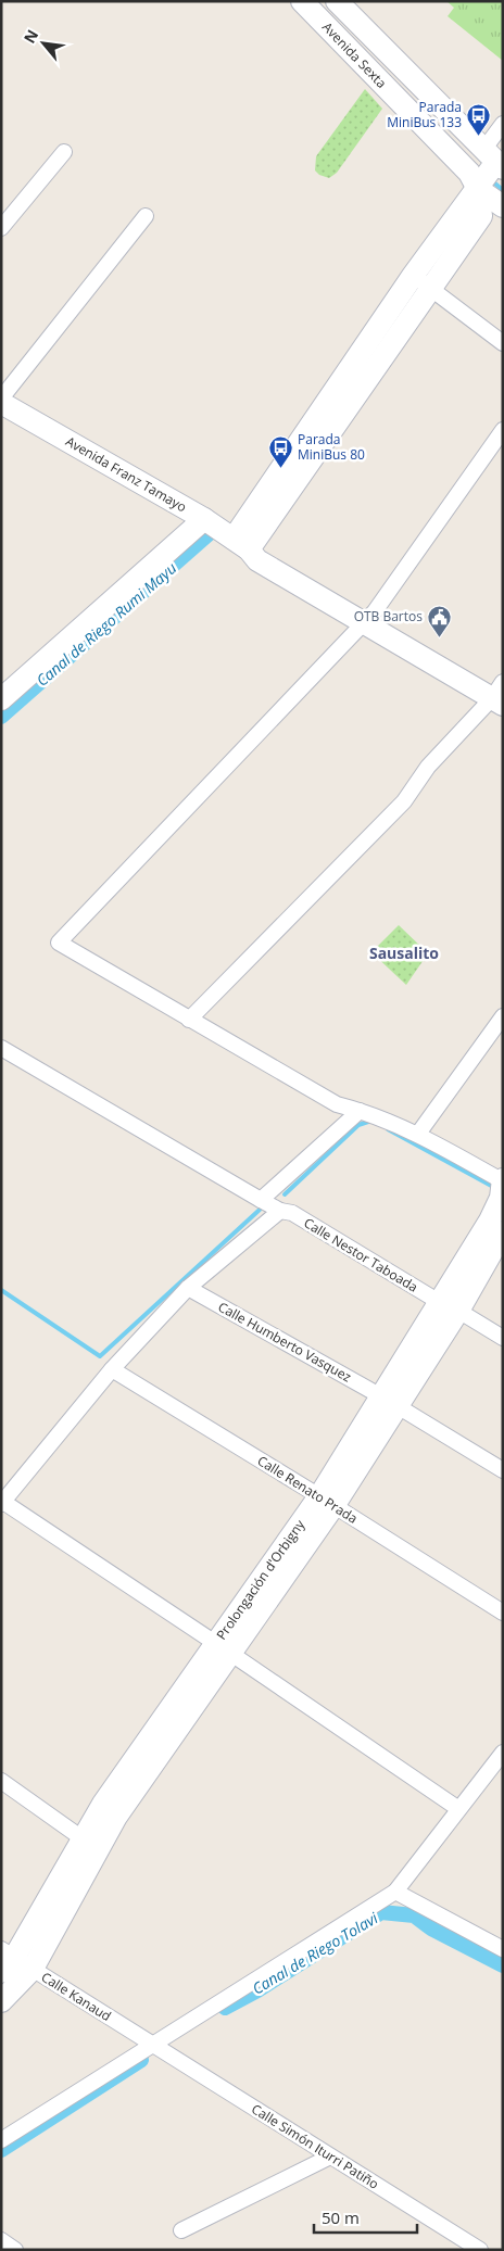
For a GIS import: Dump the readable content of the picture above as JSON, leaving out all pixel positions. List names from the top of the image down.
{
  "streets": {
    "main road": ["Avenida Sexta", "Avenida Franz Tamayo", "Prolongación d'Orbigny"],
    "street": [
      "Calle Nestor Taboada",
      "Calle Humberto Vasquez",
      "Calle Renato Prada",
      "Calle Kanaud",
      "Calle Simón Iturri Patiño"
    ]
  },
  "crossings": [
    ["Calle Nestor Taboada", "Prolongación d'Orbigny"],
    ["Calle Humberto Vasquez", "Prolongación d'Orbigny"],
    ["Calle Renato Prada", "Prolongación d'Orbigny"],
    ["Prolongación d'Orbigny", "Calle Kanaud"],
    ["Calle Kanaud", "Calle Simón Iturri Patiño"]
  ],
  "districts": ["Sausalito"],
  "water": ["Canal de Riego Rumi Mayu", "Canal de Riego Tolavi"],
  "places": {
    "bus stop": ["Parada MiniBus 133", "Parada MiniBus 80"],
    "public building": ["OTB Bartos"]
  },
  "scale_bar": "50 m",
  "north": "top left"
}
